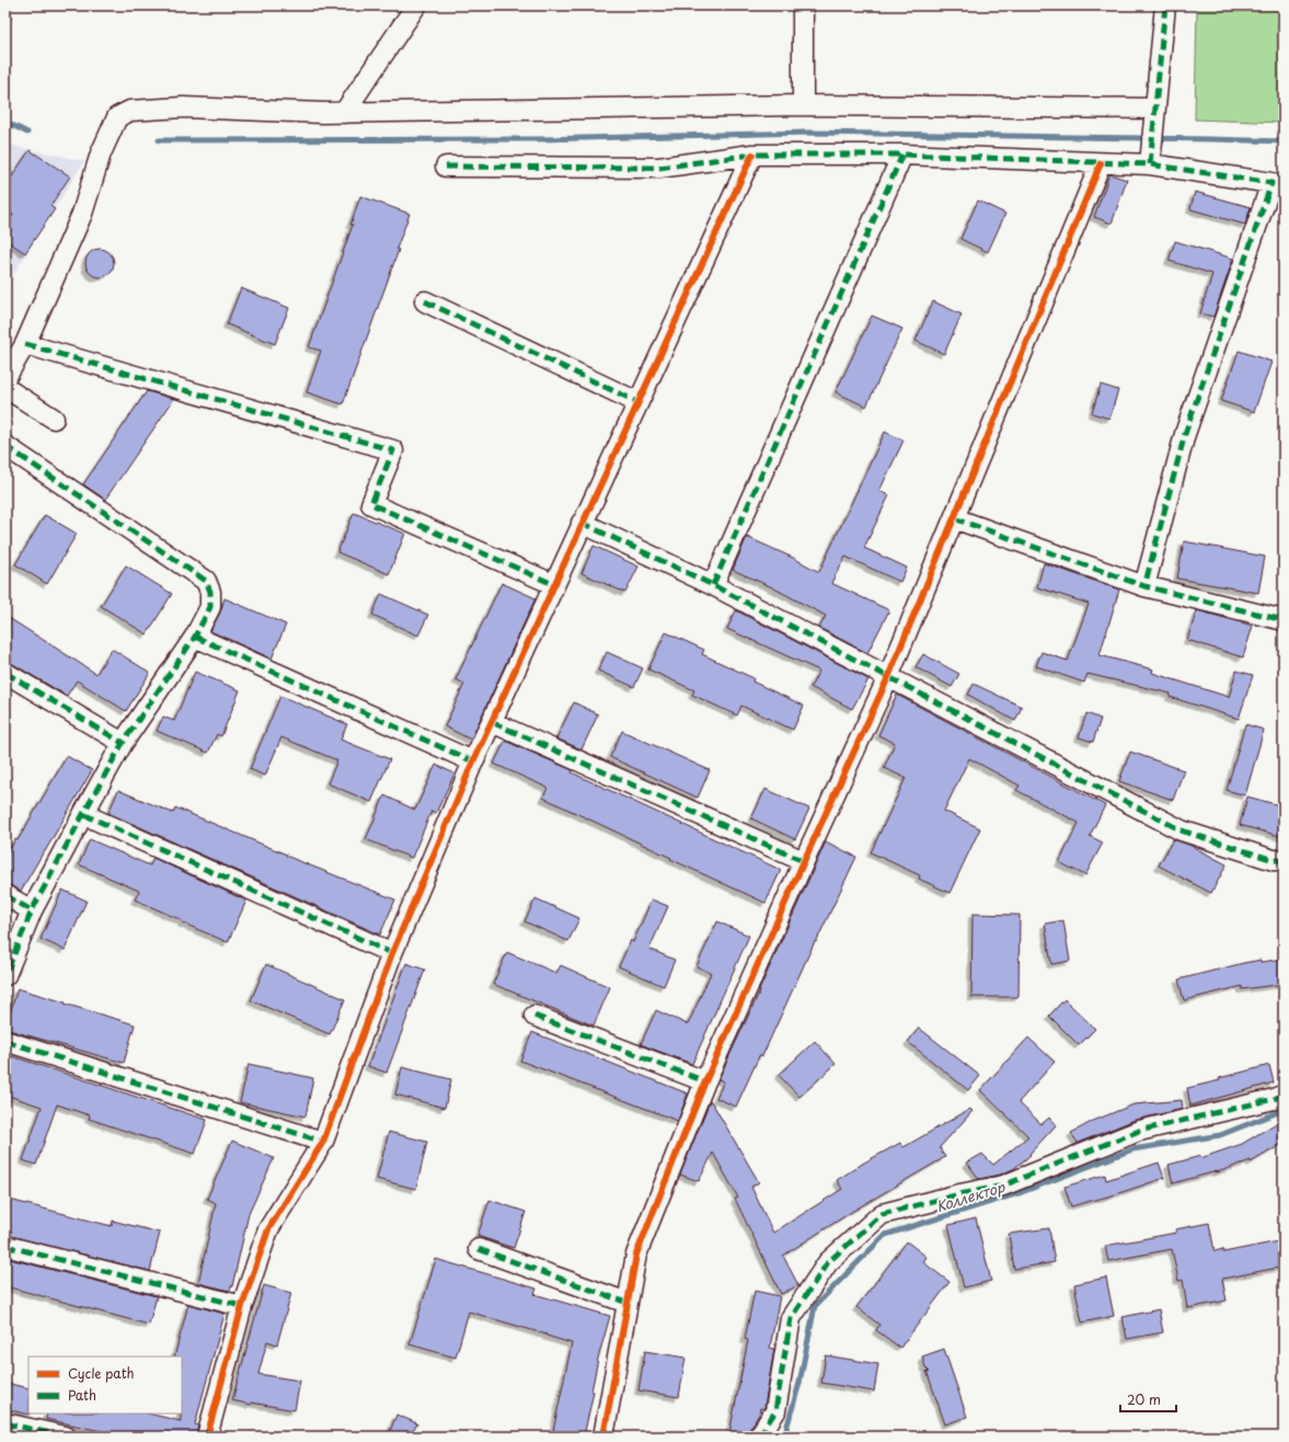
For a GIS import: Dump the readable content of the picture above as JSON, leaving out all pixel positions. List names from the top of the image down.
{
  "water": ["Коллектор"],
  "legend": ["Cycle path", "Path"],
  "scale_bar": "20 m"
}
